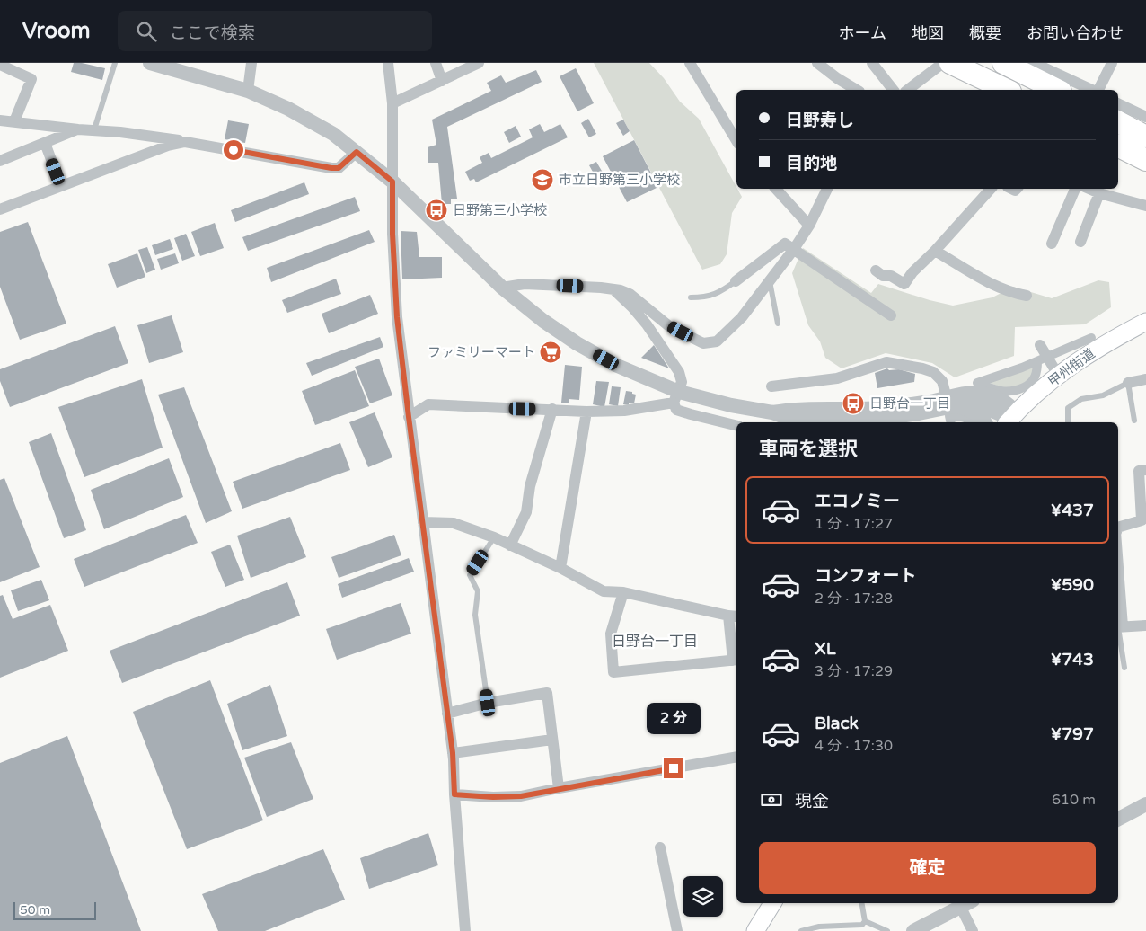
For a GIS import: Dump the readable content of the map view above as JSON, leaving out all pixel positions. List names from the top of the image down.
{
  "streets": {
    "main road": ["甲州街道"]
  },
  "districts": ["日野台一丁目"],
  "places": {
    "school or university": ["市立日野第三小学校"],
    "bus stop": ["日野第三小学校", "日野台一丁目"],
    "supermarket": ["ファミリーマート"]
  },
  "scale_bar": "50 m",
  "page": {
    "header": "Vroom",
    "search": "ここで検索",
    "nav": [
      "ホーム",
      "地図",
      "概要",
      "お問い合わせ"
    ],
    "banner": ["日野寿し", "目的地"],
    "heading": "車両を選択",
    "list": [
      {
        "name": "エコノミー",
        "note": "1 分 · 17:27",
        "value": "¥437"
      },
      {
        "name": "コンフォート",
        "note": "2 分 · 17:28",
        "value": "¥590"
      },
      {
        "name": "XL",
        "note": "3 分 · 17:29",
        "value": "¥743"
      },
      {
        "name": "Black",
        "note": "4 分 · 17:30",
        "value": "¥797"
      }
    ],
    "bubble": "2 分",
    "pay": ["現金", "610 m"],
    "buttons": "確定",
    "scale": "50 m"
  }
}
